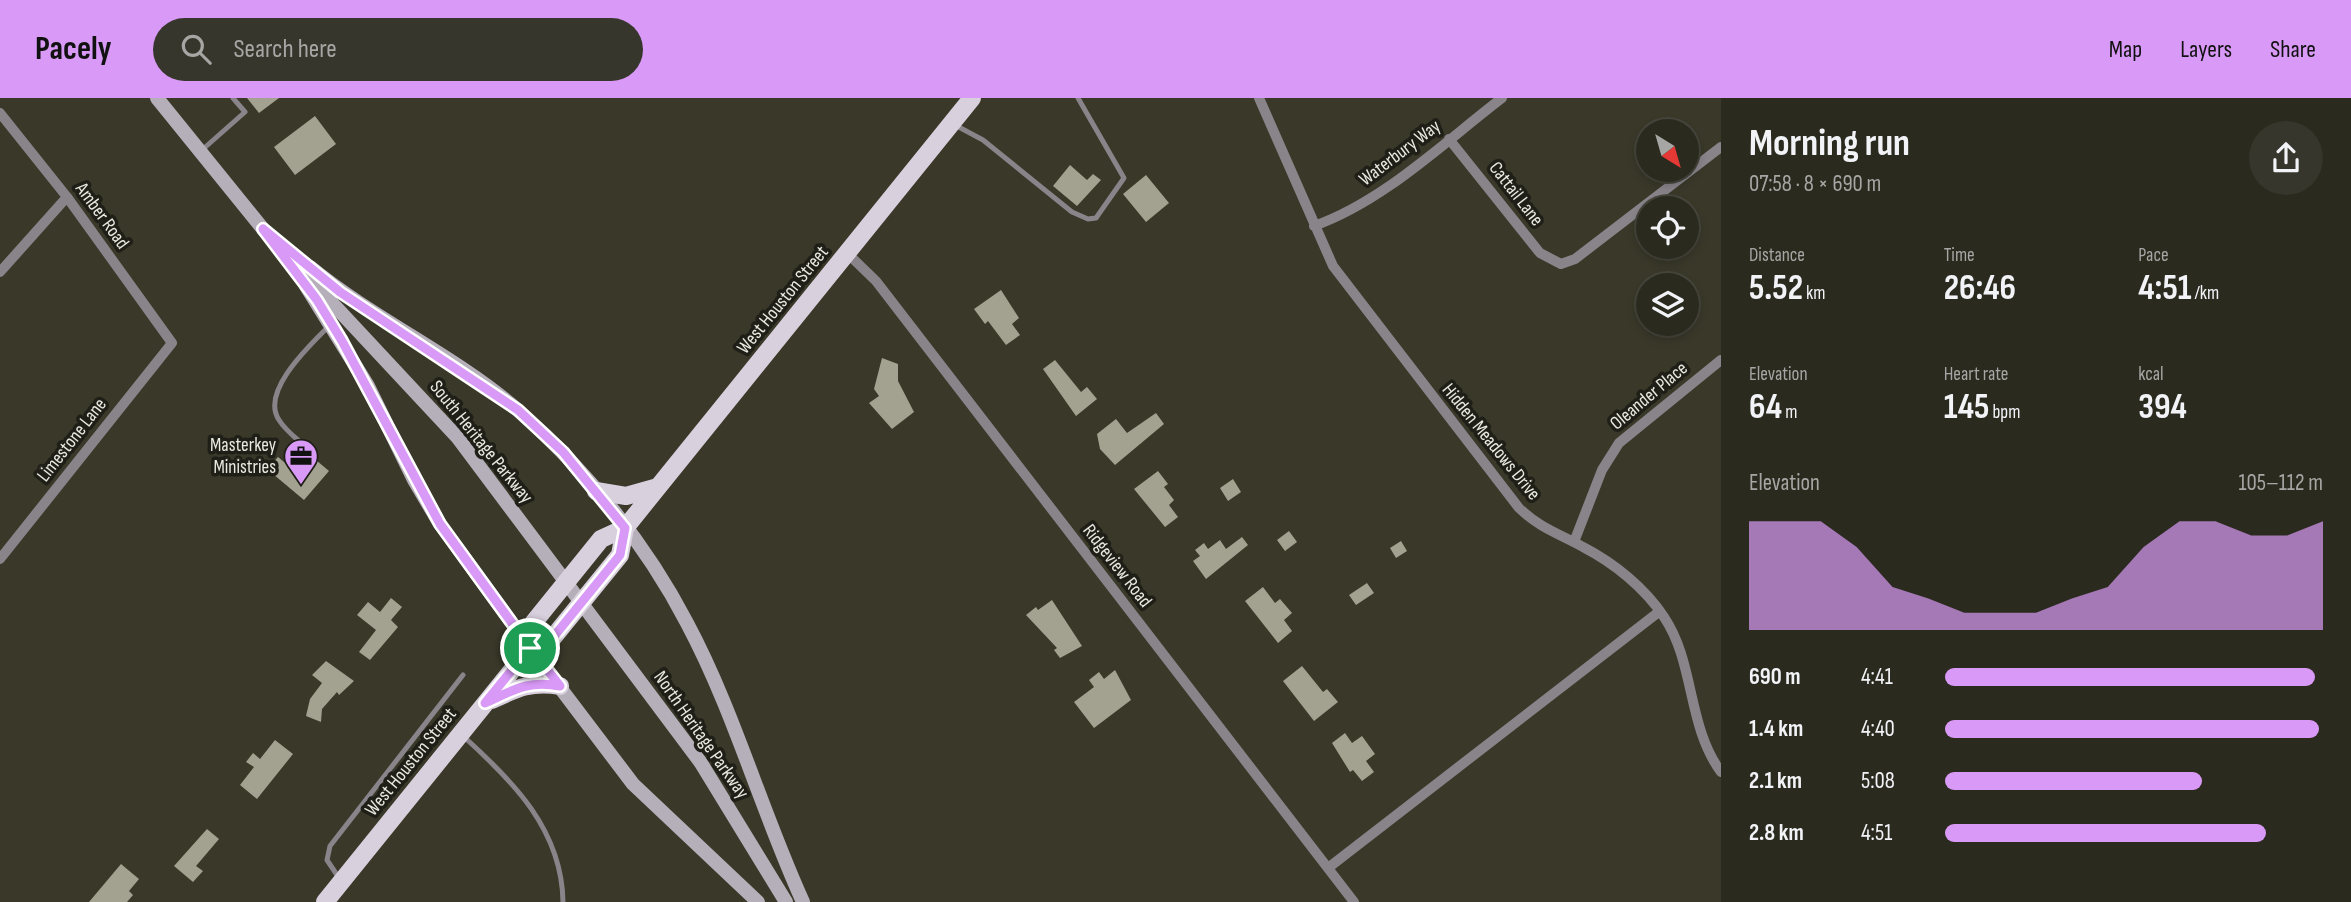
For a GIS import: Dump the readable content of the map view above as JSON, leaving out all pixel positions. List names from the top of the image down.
{
  "streets": {
    "main road": ["West Houston Street", "South Heritage Parkway", "North Heritage Parkway"],
    "street": [
      "Waterbury Way",
      "Cattail Lane",
      "Amber Road",
      "Oleander Place",
      "Limestone Lane",
      "Hidden Meadows Drive",
      "Ridgeview Road"
    ]
  },
  "crossings": [
    ["Waterbury Way", "Cattail Lane"],
    ["Waterbury Way", "Hidden Meadows Drive"],
    ["Amber Road", "Limestone Lane"],
    ["West Houston Street", "Ridgeview Road"],
    ["Oleander Place", "Hidden Meadows Drive"],
    ["South Heritage Parkway", "North Heritage Parkway"]
  ],
  "places": {
    "office": ["Masterkey Ministries"]
  },
  "north": "bottom right",
  "page": {
    "header": "Pacely",
    "search": "Search here",
    "nav": ["Map", "Layers", "Share"],
    "heading": ["Morning run", "07:58 · 8 × 690 m"],
    "stats": [
      ["Distance", "5.52 km"],
      ["Time", "26:46"],
      ["Pace", "4:51 /km"],
      ["Elevation", "64 m"],
      ["Heart rate", "145 bpm"],
      ["kcal", "394"]
    ],
    "chart": ["Elevation", "105–112 m"],
    "list": [
      {
        "name": "690 m",
        "note": "4:41"
      },
      {
        "name": "1.4 km",
        "note": "4:40"
      },
      {
        "name": "2.1 km",
        "note": "5:08"
      },
      {
        "name": "2.8 km",
        "note": "4:51"
      }
    ]
  }
}
